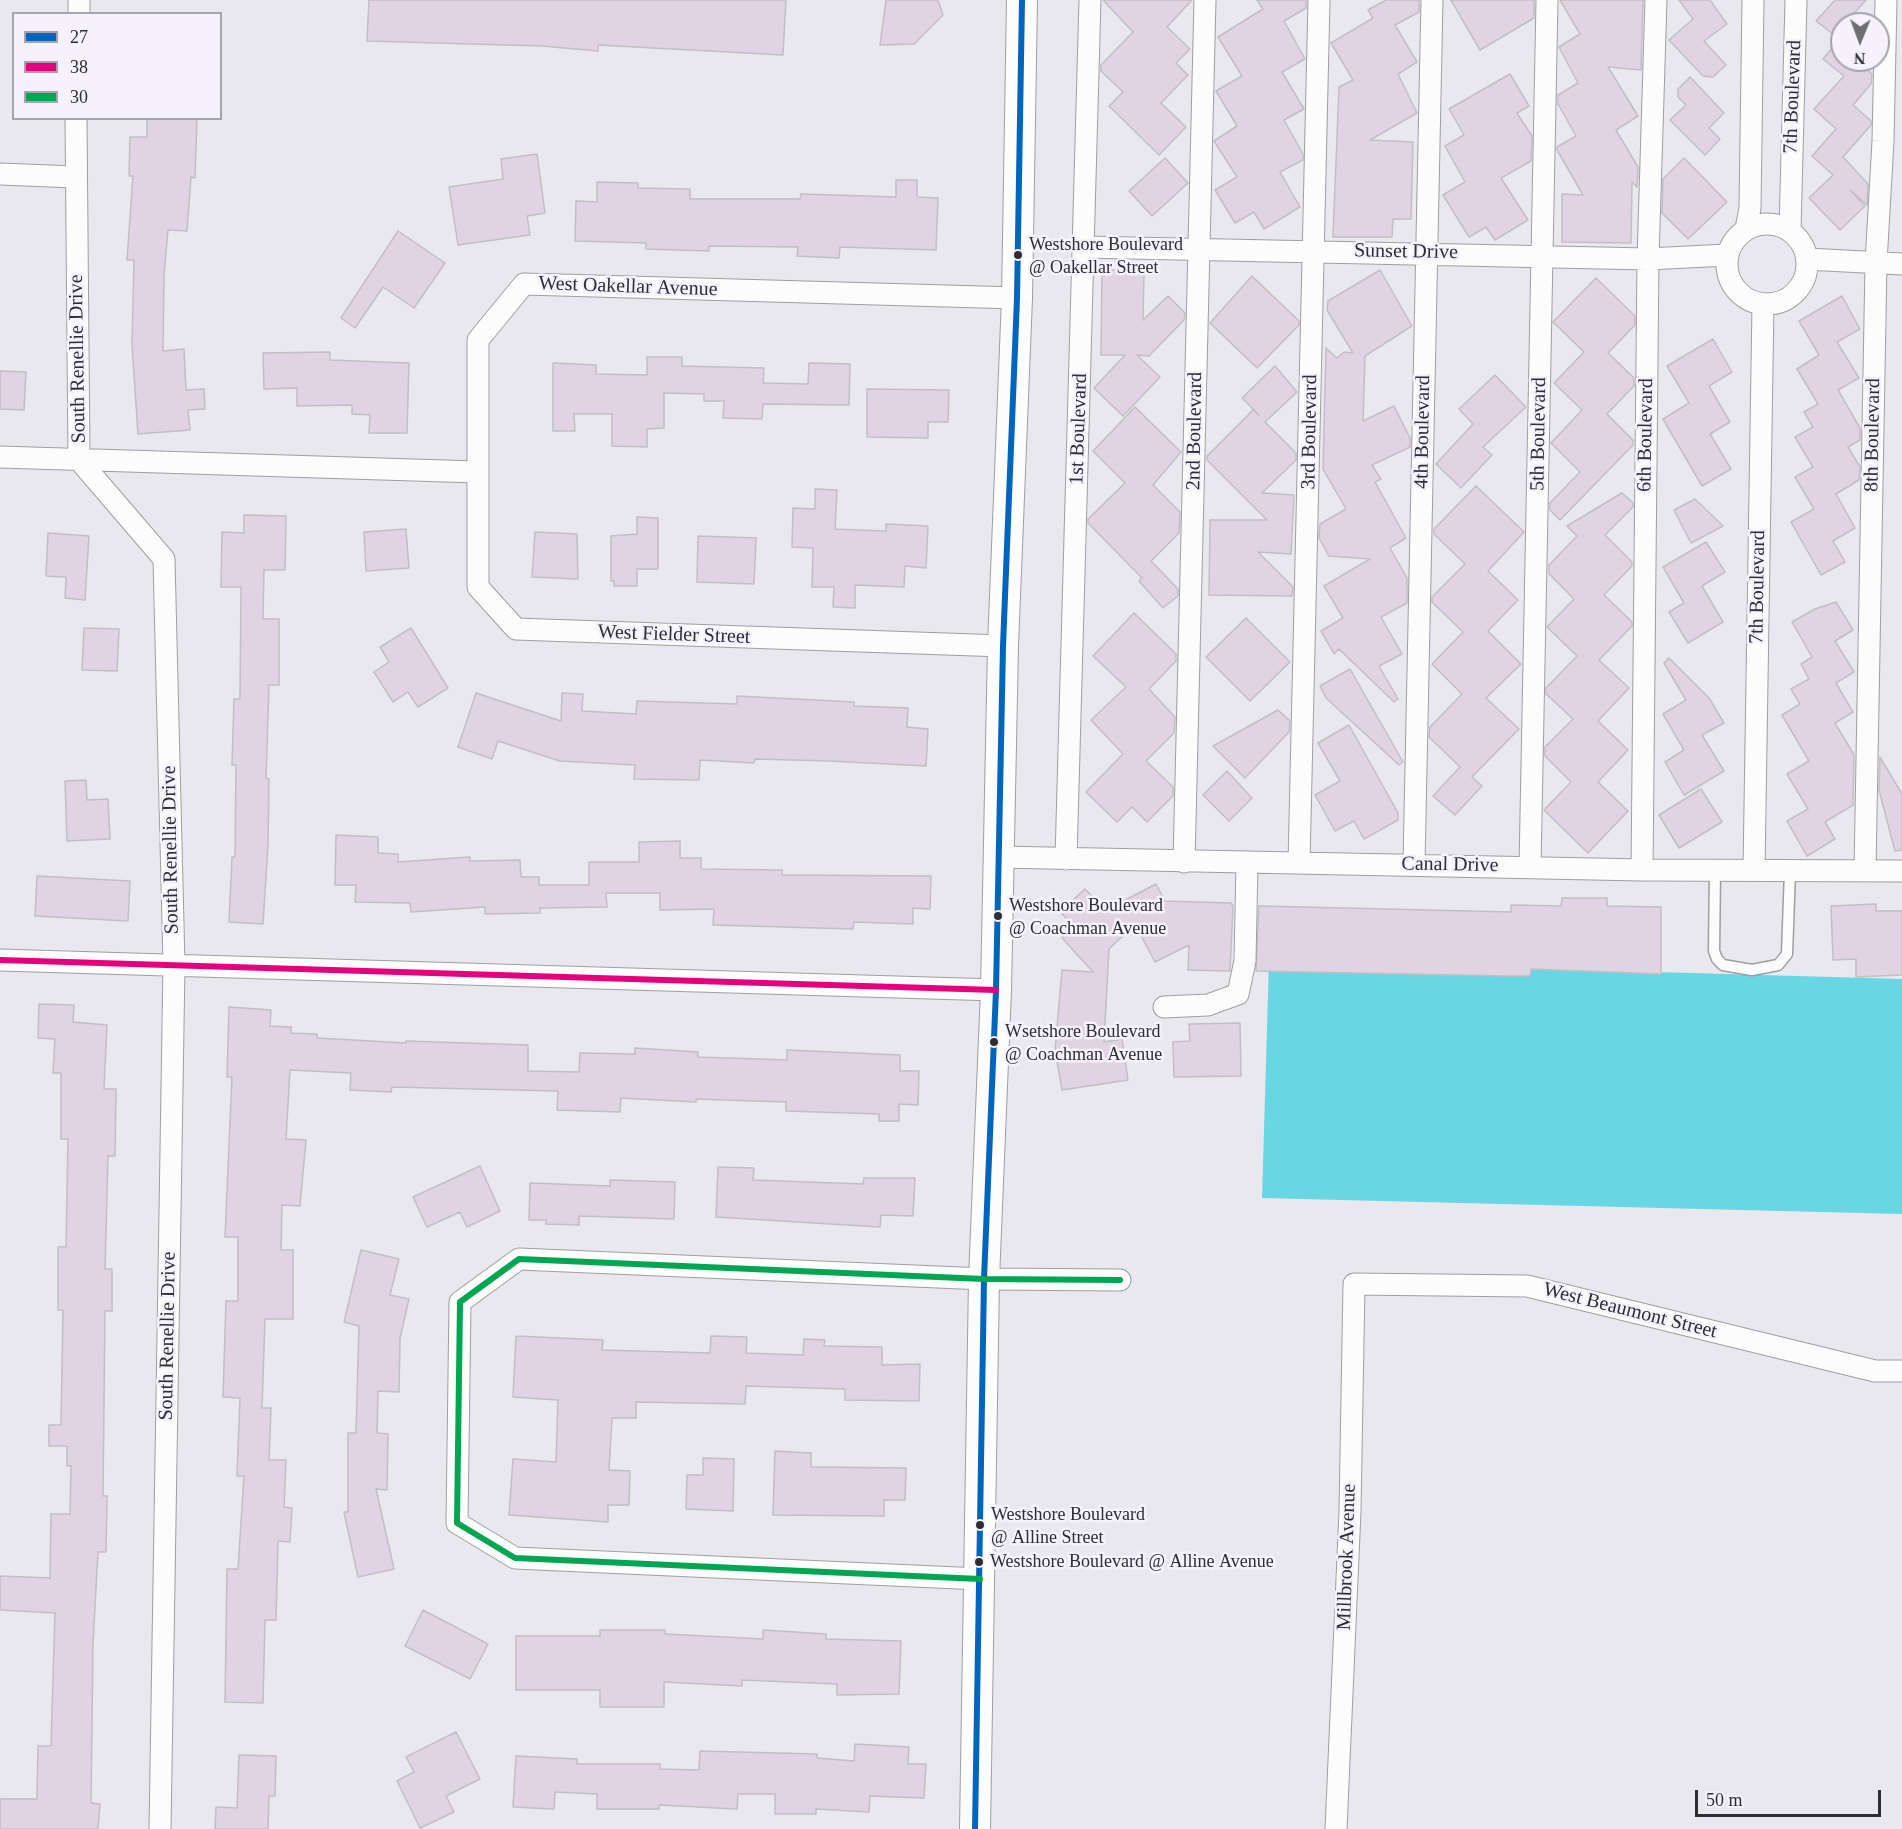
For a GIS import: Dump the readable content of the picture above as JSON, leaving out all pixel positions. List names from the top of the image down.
{
  "streets": {
    "street": [
      "7th Boulevard",
      "Sunset Drive",
      "West Oakellar Avenue",
      "South Renellie Drive",
      "1st Boulevard",
      "2nd Boulevard",
      "3rd Boulevard",
      "4th Boulevard",
      "5th Boulevard",
      "6th Boulevard",
      "8th Boulevard",
      "West Fielder Street",
      "Canal Drive",
      "West Beaumont Street",
      "Millbrook Avenue"
    ]
  },
  "crossings": [
    ["7th Boulevard", "Sunset Drive"],
    ["7th Boulevard", "Canal Drive"],
    ["Sunset Drive", "1st Boulevard"],
    ["Sunset Drive", "2nd Boulevard"],
    ["Sunset Drive", "3rd Boulevard"],
    ["Sunset Drive", "4th Boulevard"],
    ["Sunset Drive", "5th Boulevard"],
    ["Sunset Drive", "6th Boulevard"],
    ["West Oakellar Avenue", "West Fielder Street"],
    ["1st Boulevard", "Canal Drive"],
    ["2nd Boulevard", "Canal Drive"],
    ["3rd Boulevard", "Canal Drive"],
    ["4th Boulevard", "Canal Drive"],
    ["5th Boulevard", "Canal Drive"],
    ["6th Boulevard", "Canal Drive"],
    ["8th Boulevard", "Canal Drive"],
    ["West Beaumont Street", "Millbrook Avenue"]
  ],
  "places": [
    "Westshore Boulevard @ Oakellar Street",
    "Westshore Boulevard @ Coachman Avenue",
    "Wsetshore Boulevard @ Coachman Avenue",
    "Westshore Boulevard @ Alline Street",
    "Westshore Boulevard @ Alline Avenue"
  ],
  "lines": ["transit line 27", "transit line 38", "transit line 30"],
  "legend": ["27", "38", "30"],
  "scale_bar": "50 m",
  "north": "bottom"
}
